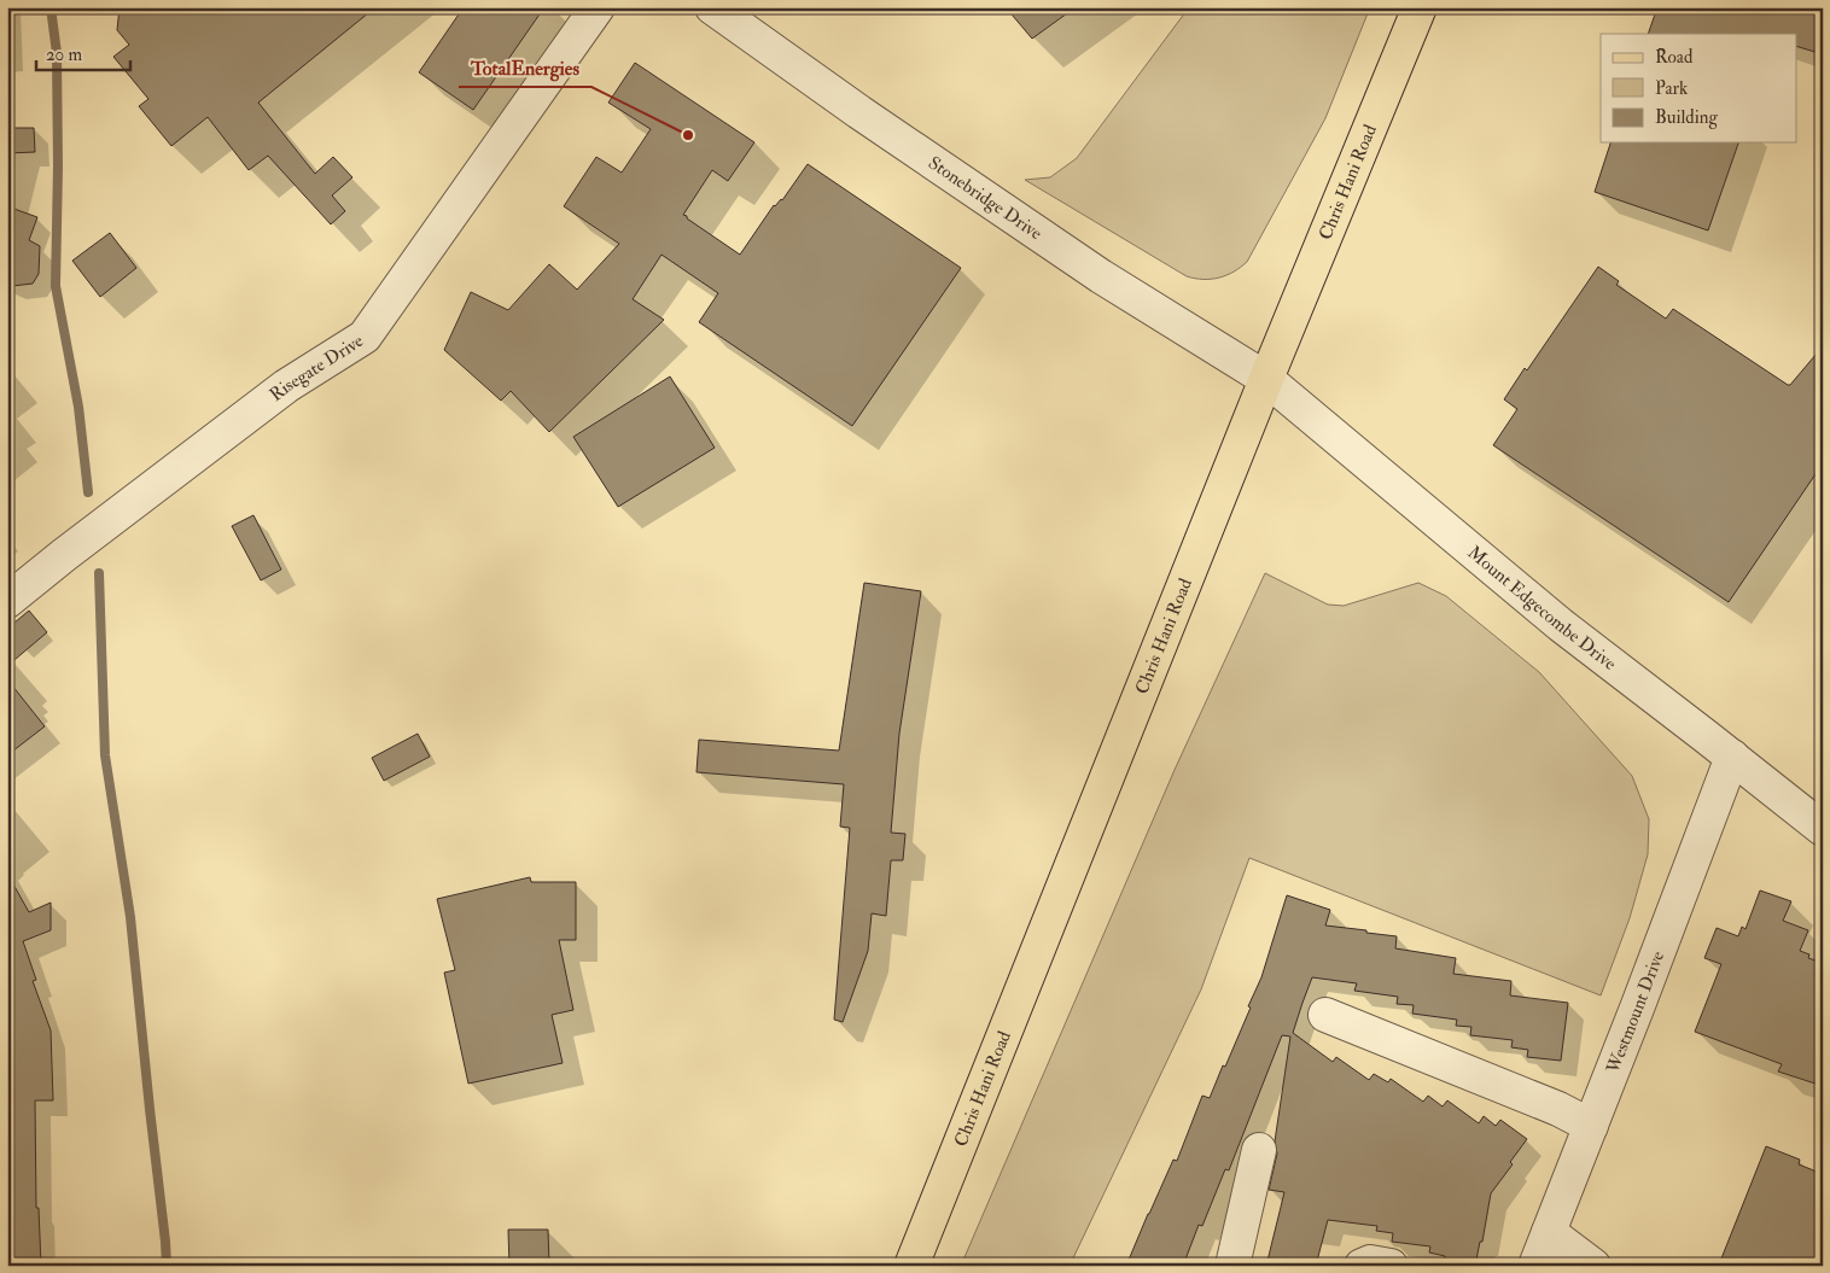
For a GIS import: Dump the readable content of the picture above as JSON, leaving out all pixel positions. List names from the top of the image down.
{
  "streets": {
    "main road": ["Chris Hani Road"],
    "street": [
      "Stonebridge Drive",
      "Risegate Drive",
      "Mount Edgecombe Drive",
      "Westmount Drive"
    ]
  },
  "crossings": [
    ["Chris Hani Road", "Stonebridge Drive"],
    ["Chris Hani Road", "Mount Edgecombe Drive"],
    ["Stonebridge Drive", "Mount Edgecombe Drive"],
    ["Mount Edgecombe Drive", "Westmount Drive"]
  ],
  "places": ["TotalEnergies"],
  "legend": ["Road", "Park", "Building"],
  "scale_bar": "20 m"
}
